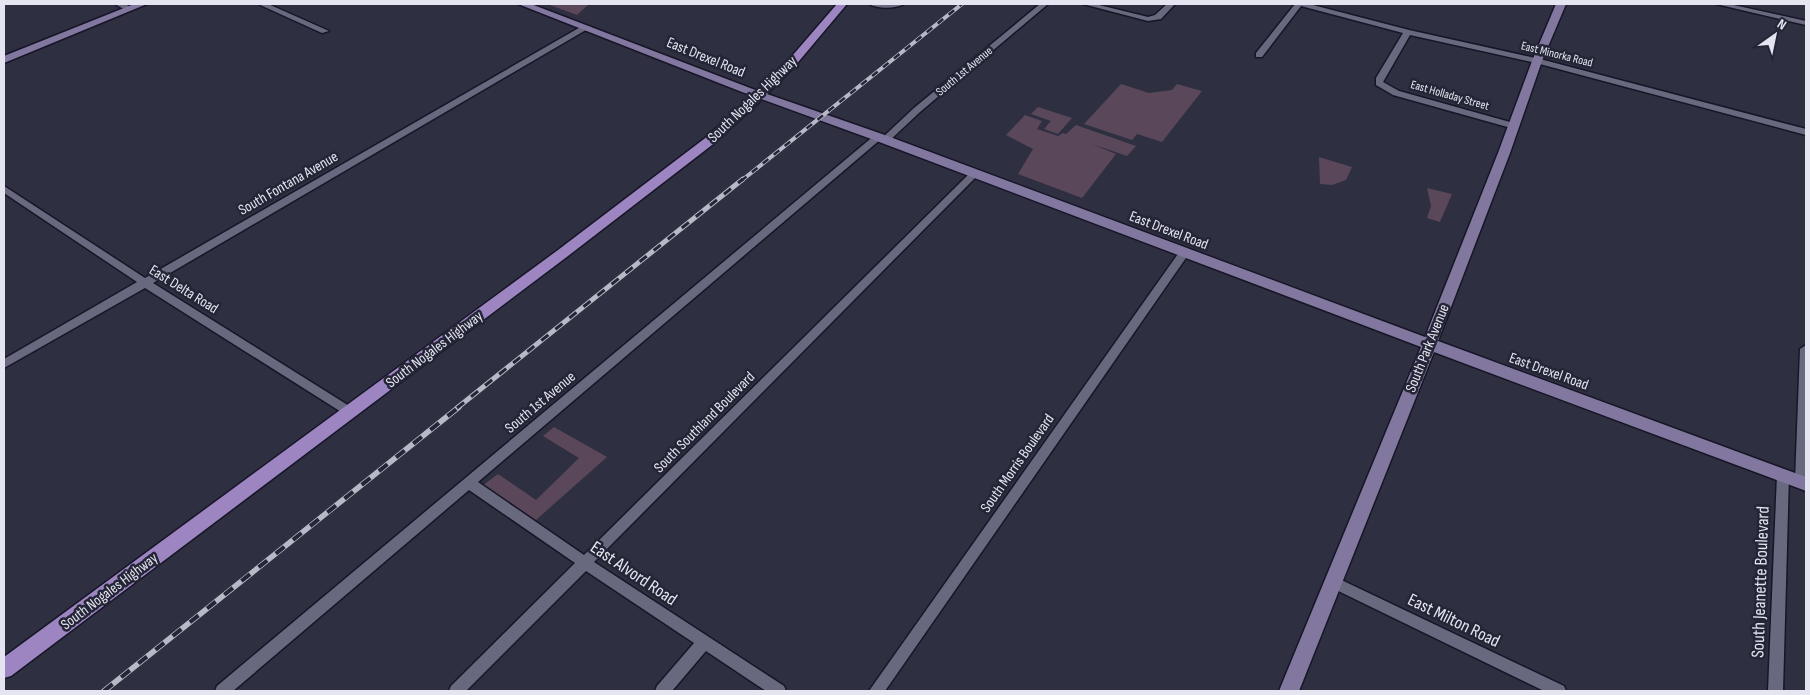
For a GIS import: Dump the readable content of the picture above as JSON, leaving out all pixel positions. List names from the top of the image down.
{
  "streets": {
    "main road": ["South Nogales Highway"],
    "street": [
      "East Minorka Road",
      "East Drexel Road",
      "South 1st Avenue",
      "East Holladay Street",
      "South Fontana Avenue",
      "East Delta Road",
      "South Park Avenue",
      "South Southland Boulevard",
      "South Morris Boulevard",
      "East Alvord Road",
      "South Jeanette Boulevard",
      "East Milton Road"
    ]
  },
  "crossings": [
    ["East Minorka Road", "East Holladay Street"],
    ["East Minorka Road", "South Park Avenue"],
    ["East Drexel Road", "South 1st Avenue"],
    ["East Drexel Road", "South Nogales Highway"],
    ["East Drexel Road", "South Fontana Avenue"],
    ["East Drexel Road", "South Park Avenue"],
    ["East Drexel Road", "South Southland Boulevard"],
    ["East Drexel Road", "South Morris Boulevard"],
    ["East Drexel Road", "South Jeanette Boulevard"],
    ["South 1st Avenue", "East Alvord Road"],
    ["East Holladay Street", "South Park Avenue"],
    ["South Nogales Highway", "East Delta Road"],
    ["South Fontana Avenue", "East Delta Road"],
    ["South Park Avenue", "East Milton Road"],
    ["South Southland Boulevard", "East Alvord Road"]
  ],
  "north": "top right"
}
